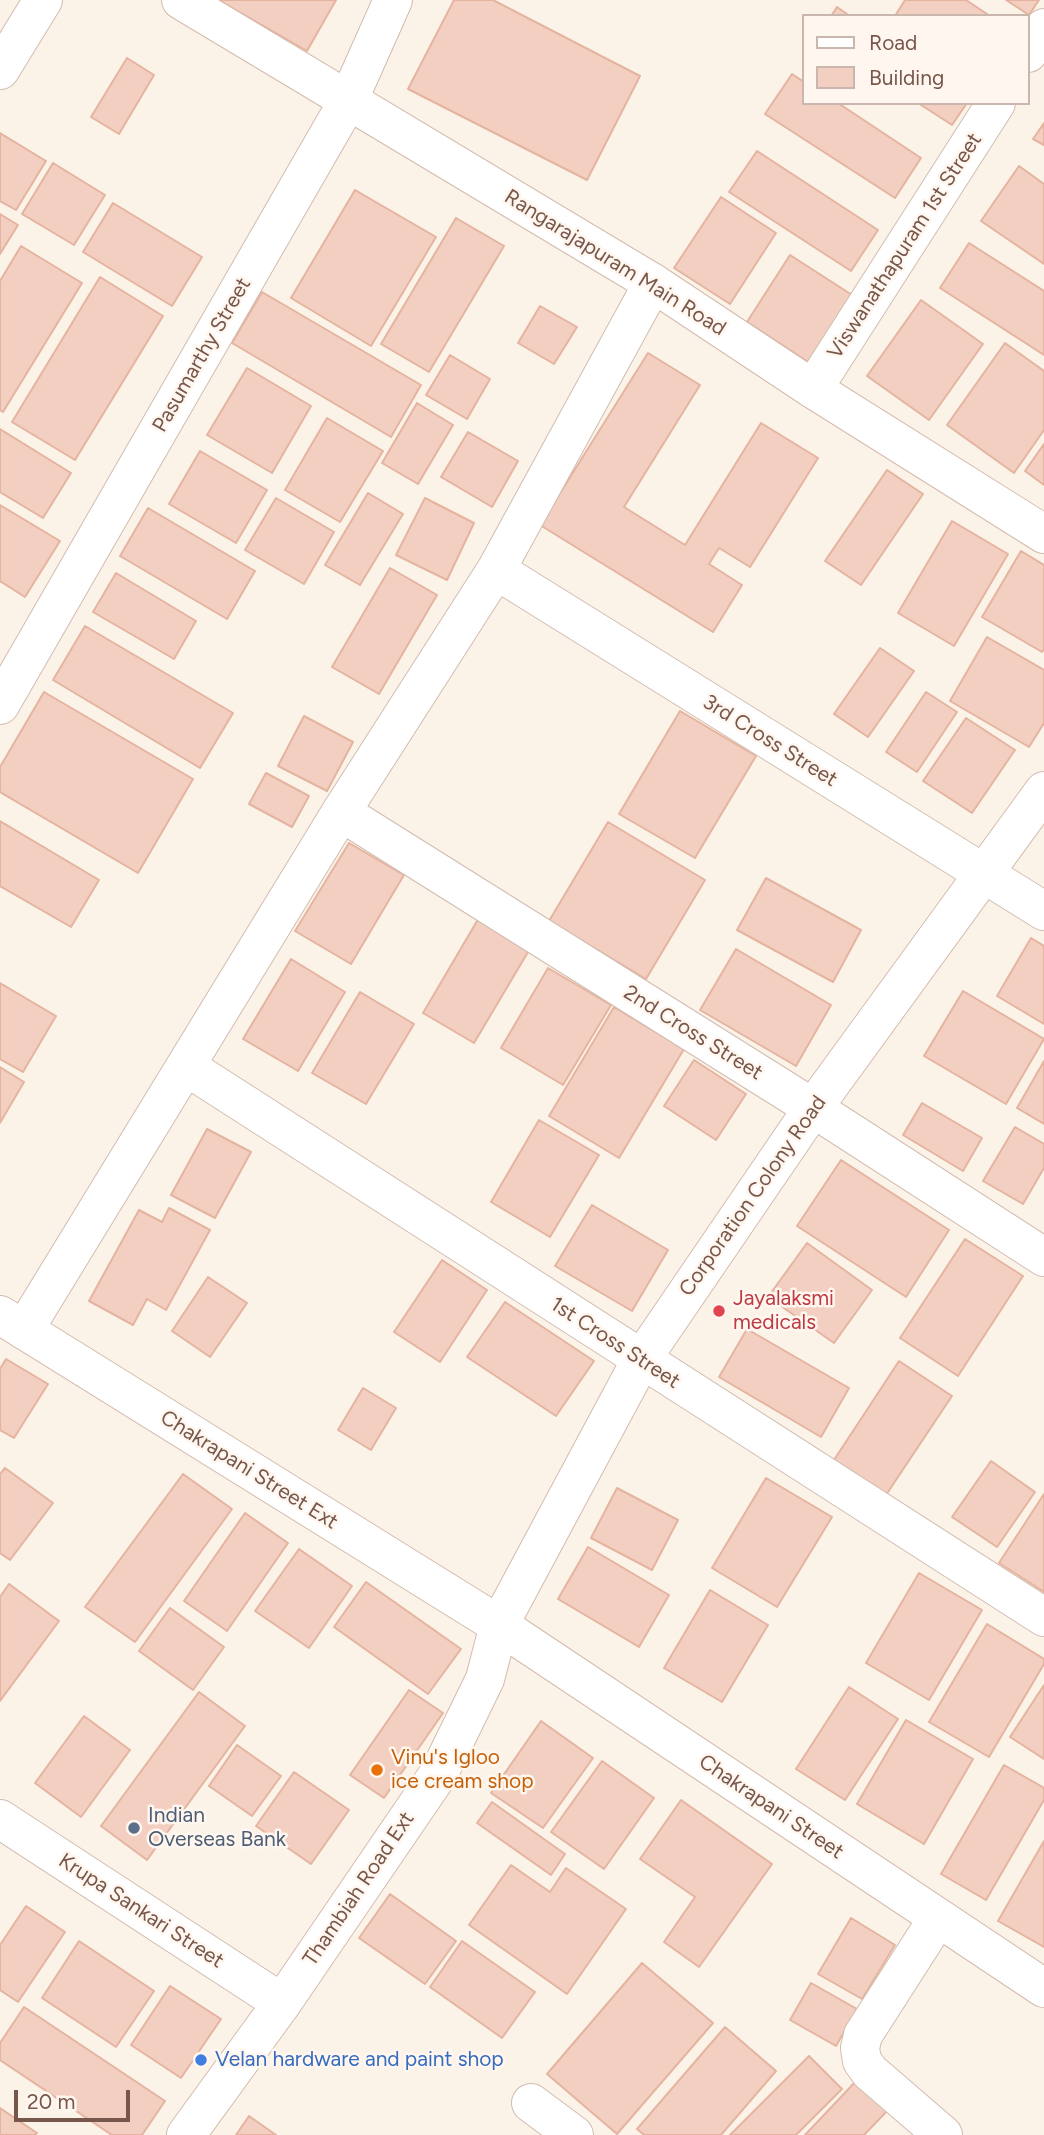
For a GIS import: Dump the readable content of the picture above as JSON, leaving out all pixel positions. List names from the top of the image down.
{
  "streets": {
    "street": [
      "Viswanathapuram 1st Street",
      "Rangarajapuram Main Road",
      "Pasumarthy Street",
      "3rd Cross Street",
      "2nd Cross Street",
      "Corporation Colony Road",
      "1st Cross Street",
      "Chakrapani Street Ext",
      "Chakrapani Street",
      "Thambiah Road Ext",
      "Krupa Sankari Street"
    ]
  },
  "crossings": [
    ["Viswanathapuram 1st Street", "Rangarajapuram Main Road"],
    ["Rangarajapuram Main Road", "Pasumarthy Street"],
    ["3rd Cross Street", "Corporation Colony Road"],
    ["2nd Cross Street", "Corporation Colony Road"],
    ["Corporation Colony Road", "1st Cross Street"],
    ["Corporation Colony Road", "Chakrapani Street Ext"],
    ["Corporation Colony Road", "Chakrapani Street"],
    ["Corporation Colony Road", "Thambiah Road Ext"],
    ["Chakrapani Street Ext", "Chakrapani Street"],
    ["Chakrapani Street Ext", "Thambiah Road Ext"],
    ["Chakrapani Street", "Thambiah Road Ext"],
    ["Thambiah Road Ext", "Krupa Sankari Street"]
  ],
  "places": [
    "Jayalaksmi medicals",
    "Vinu's Igloo ice cream shop",
    "Indian Overseas Bank",
    "Velan hardware and paint shop"
  ],
  "legend": ["Road", "Building"],
  "scale_bar": "20 m"
}
